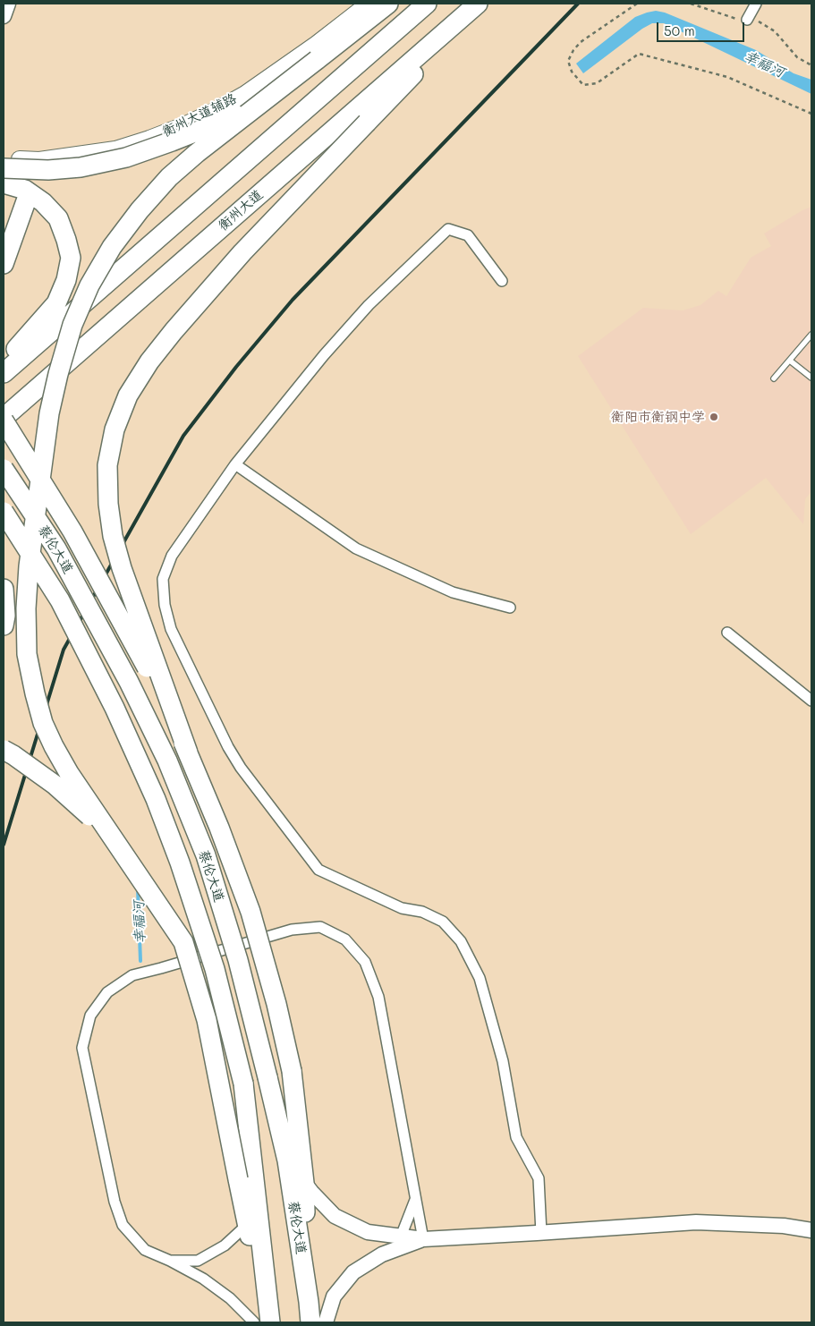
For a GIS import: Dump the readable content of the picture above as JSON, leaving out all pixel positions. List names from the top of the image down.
{
  "streets": {
    "highway": ["衡州大道", "蔡伦大道"],
    "main road": ["衡州大道辅路"]
  },
  "water": ["幸福河"],
  "places": ["衡阳市衡钢中学"],
  "scale_bar": "50 m"
}
